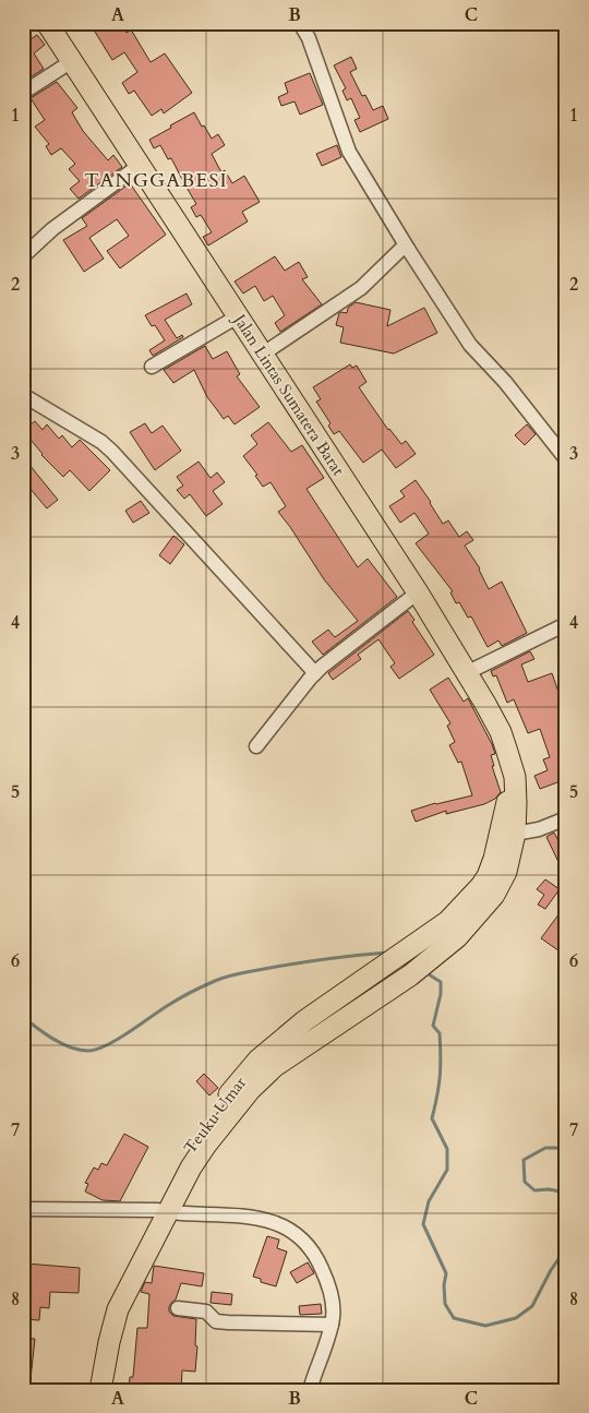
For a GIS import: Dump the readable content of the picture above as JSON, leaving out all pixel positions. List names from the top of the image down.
{
  "streets": {
    "highway": ["Jalan Lintas Sumatera Barat", "Teuku Umar"]
  },
  "crossings": [
    ["Jalan Lintas Sumatera Barat", "Teuku Umar"]
  ],
  "districts": ["TANGGABESI"],
  "grid": {
    "columns": ["A", "B", "C"],
    "rows": [
      "1",
      "2",
      "3",
      "4",
      "5",
      "6",
      "7",
      "8"
    ]
  }
}
